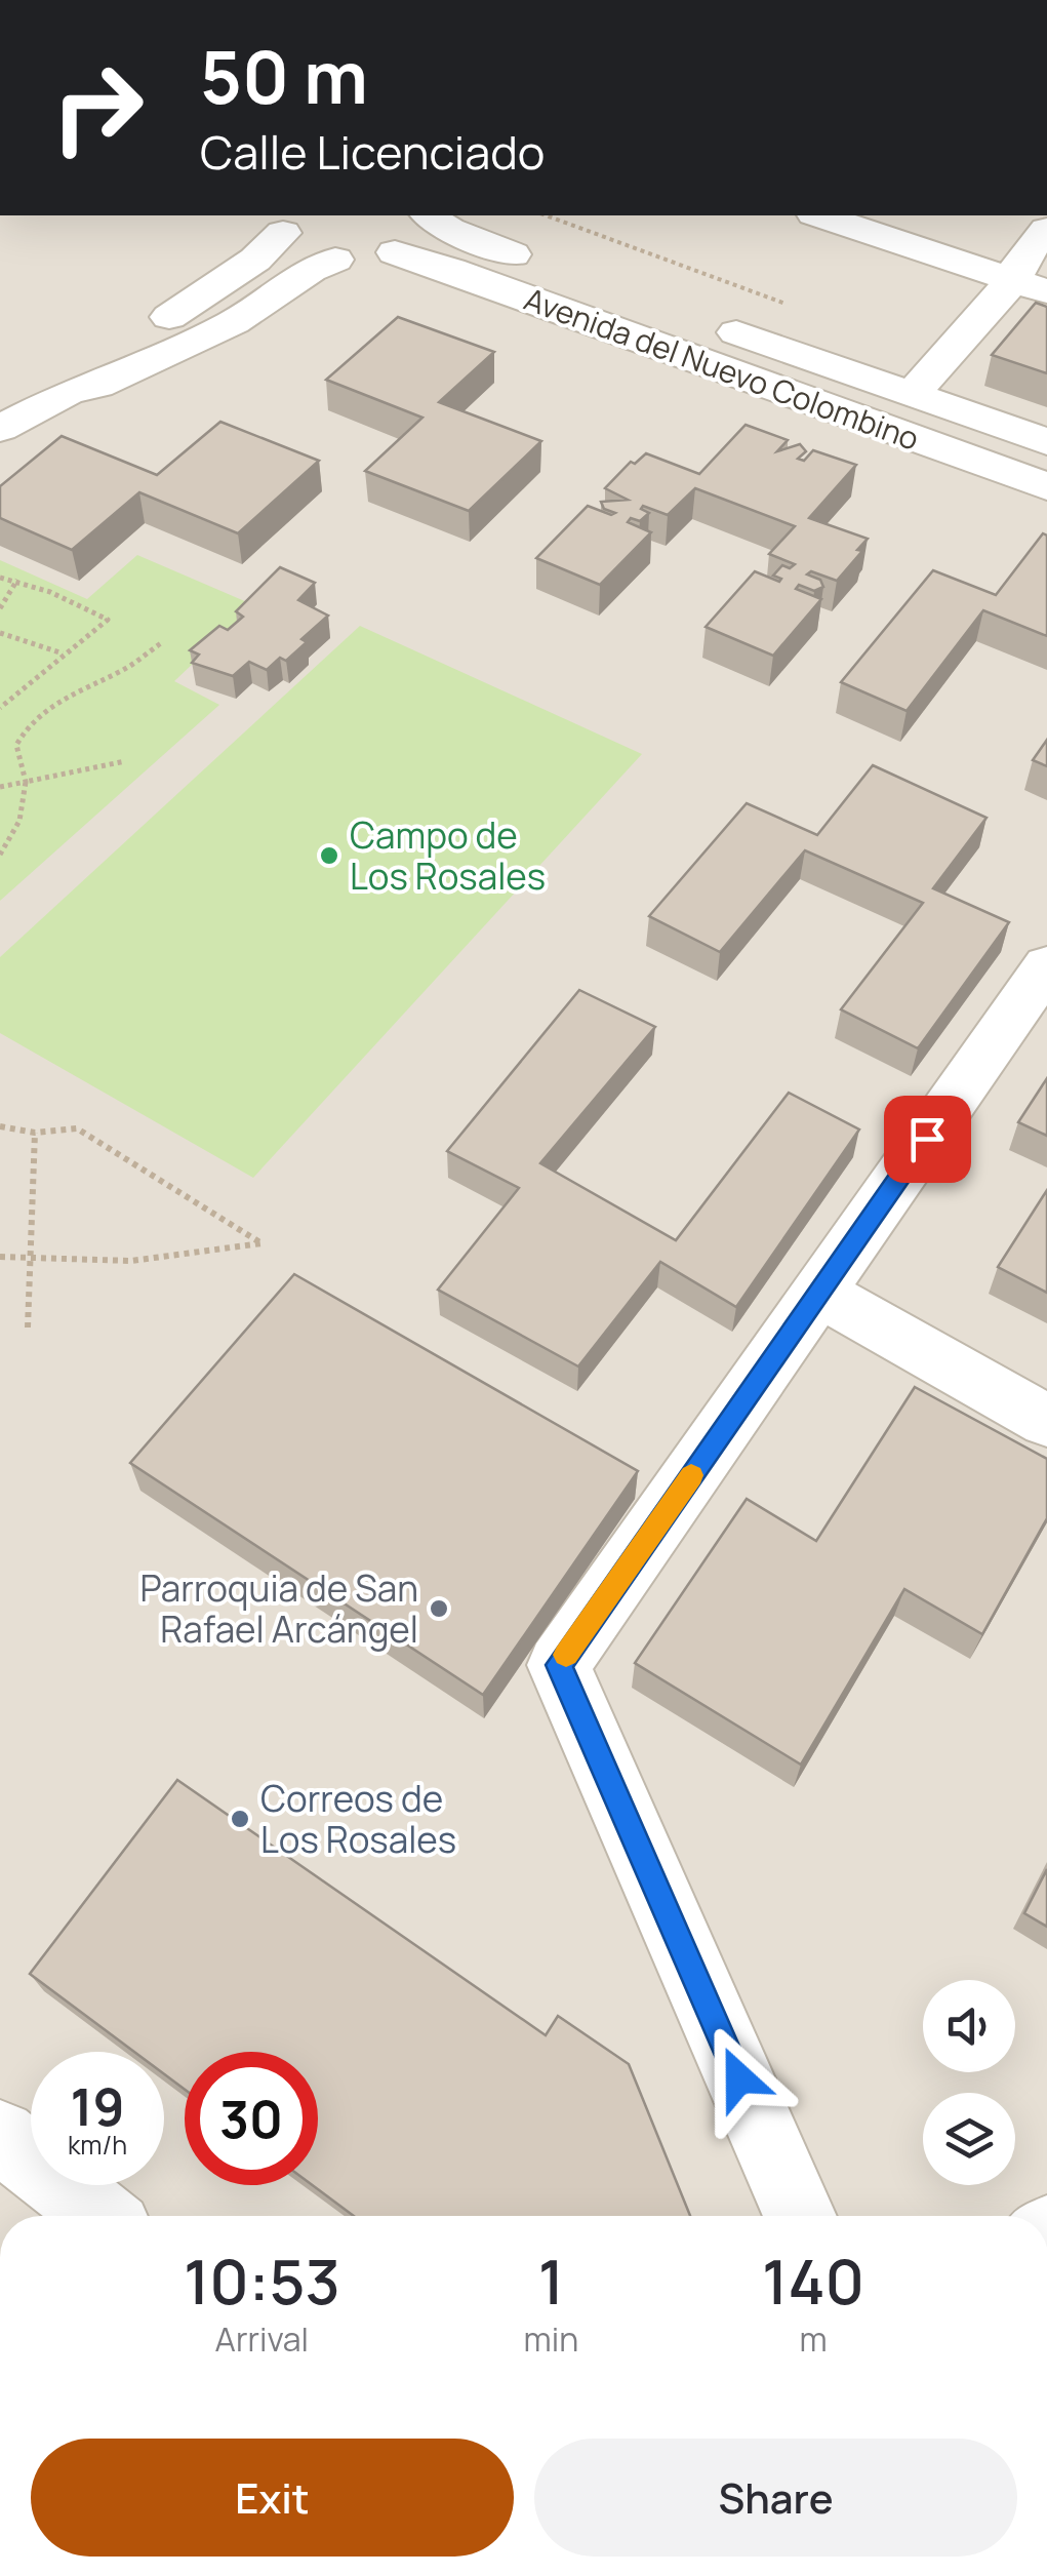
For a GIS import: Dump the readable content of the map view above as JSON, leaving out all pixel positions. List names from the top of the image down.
{
  "streets": {
    "street": ["Avenida del Nuevo Colombino"]
  },
  "places": ["Campo de Los Rosales", "Parroquia de San Rafael Arcángel", "Correos de Los Rosales"],
  "page": {
    "turn": ["50 m", "Calle Licenciado"],
    "speed": "19 km/h",
    "limit": "30",
    "eta": [
      "10:53",
      "Arrival",
      "1",
      "min",
      "140",
      "m"
    ],
    "buttons": ["Exit", "Share"]
  }
}
